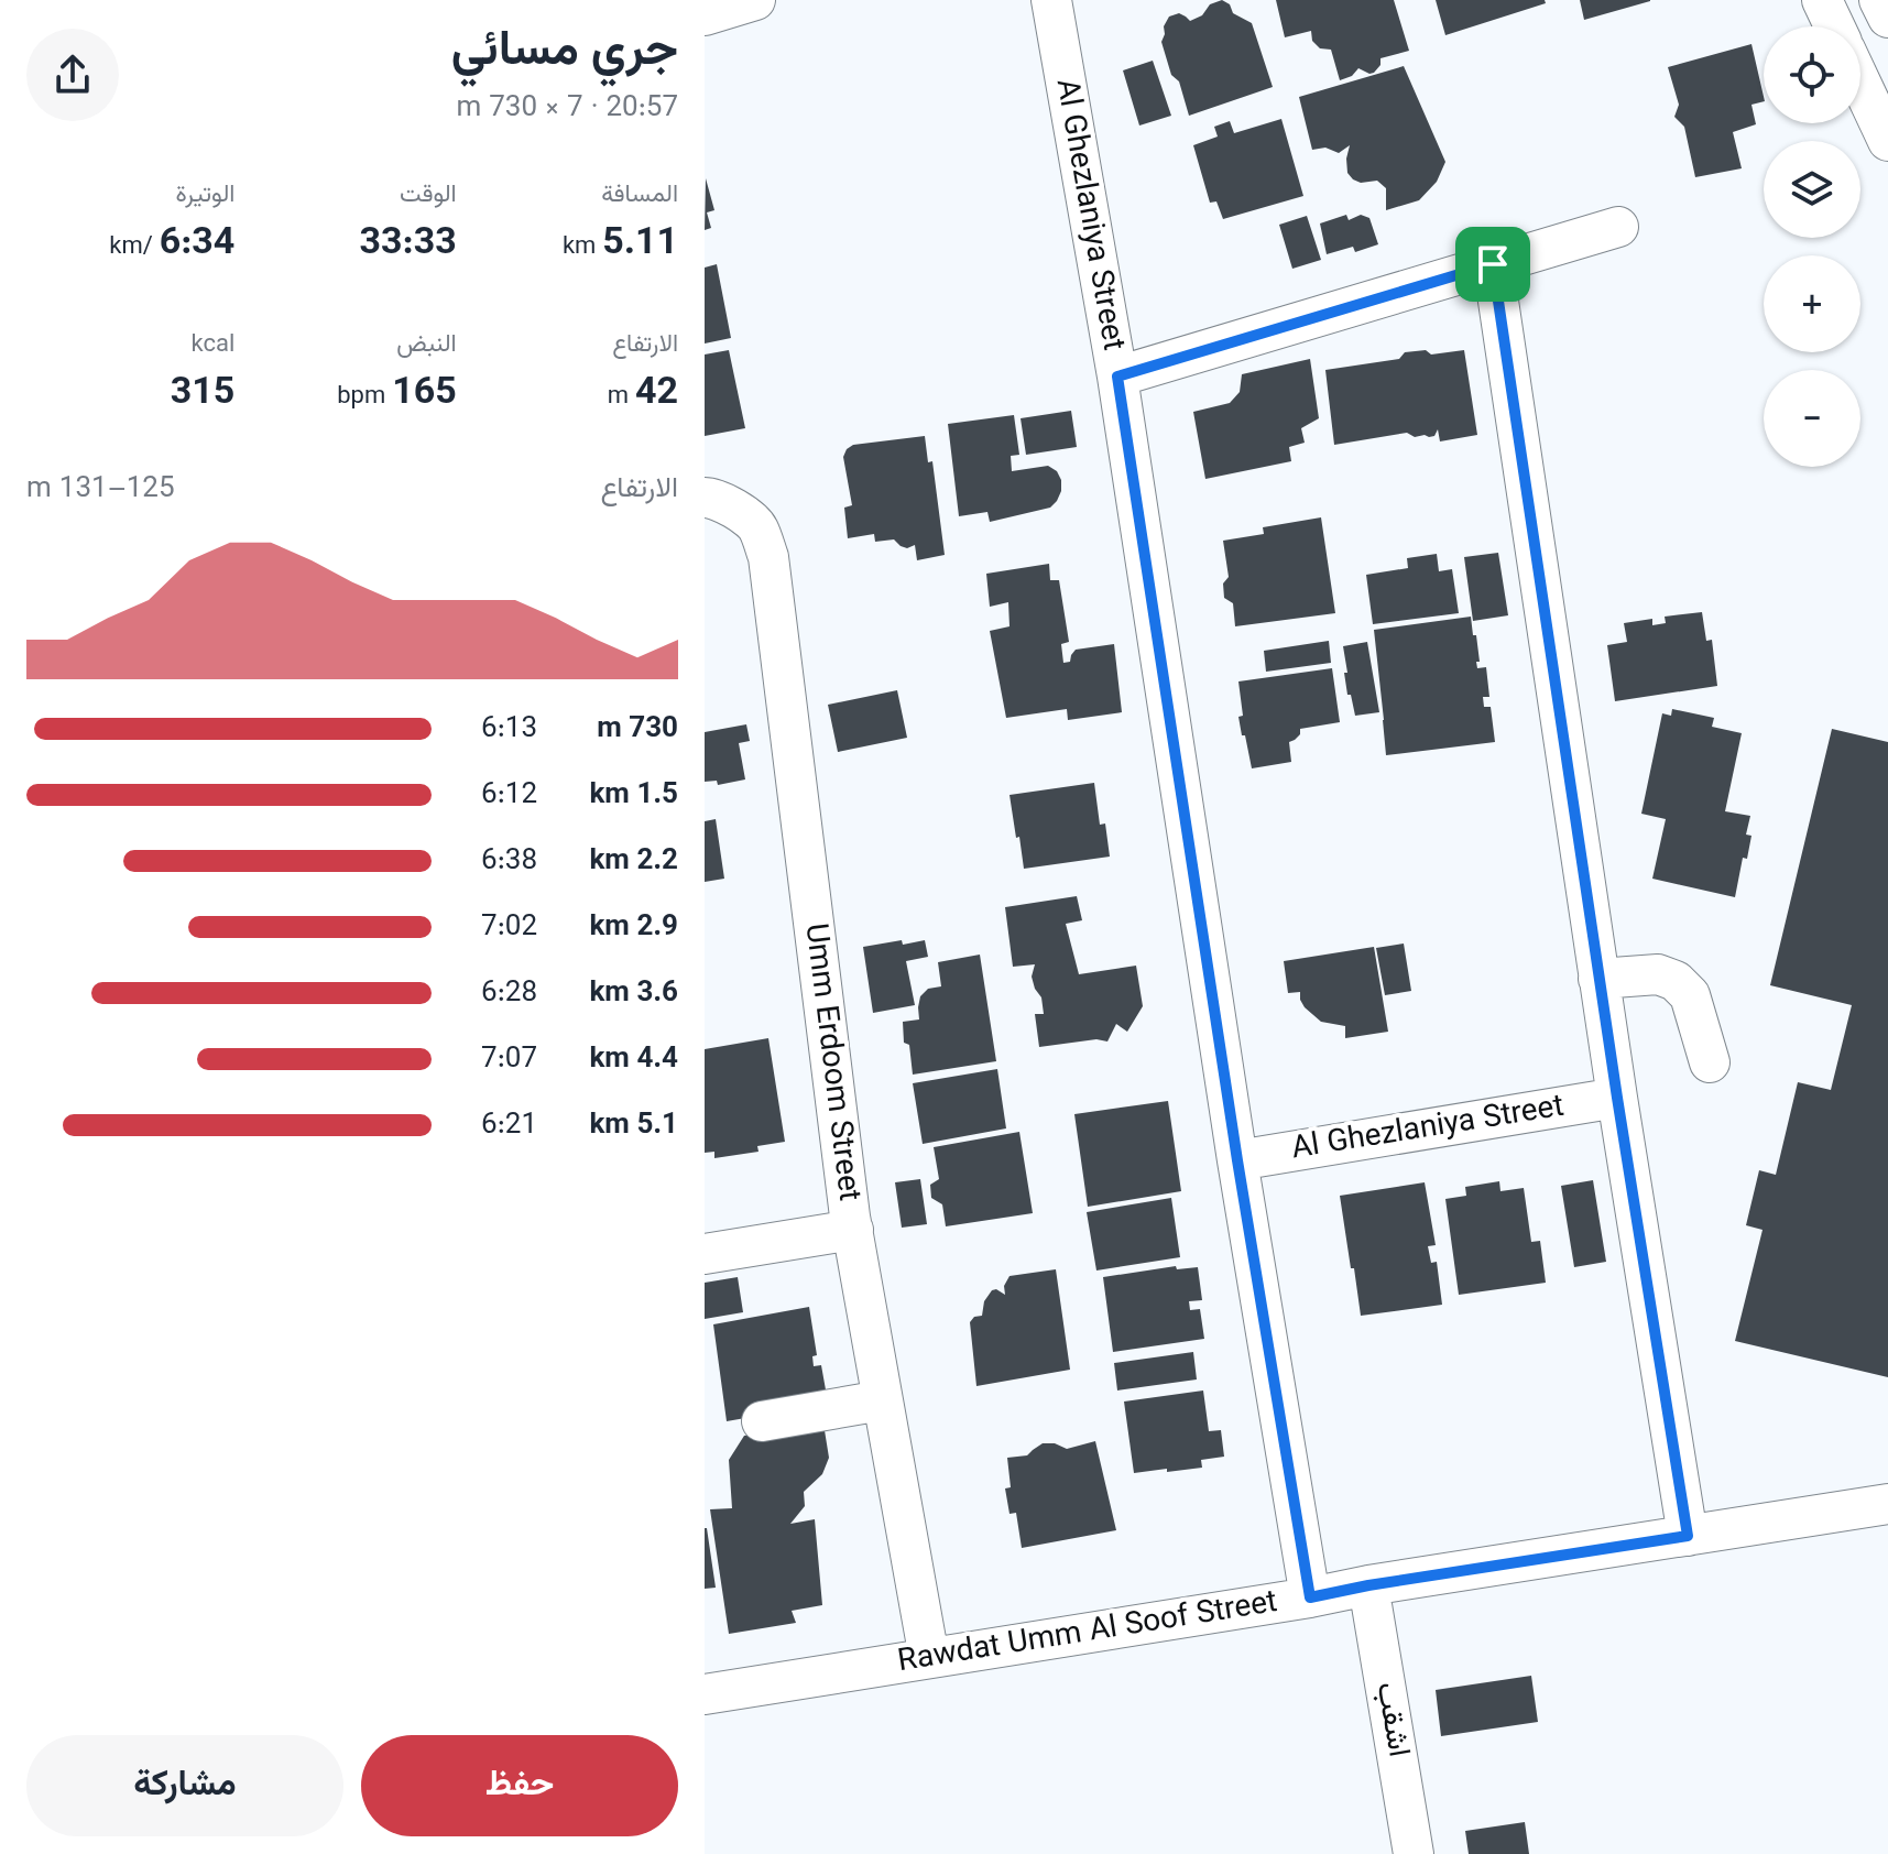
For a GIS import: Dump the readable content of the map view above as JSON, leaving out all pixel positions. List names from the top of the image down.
{
  "streets": {
    "street": [
      "Al Ghezlaniya Street",
      "Umm Erdoom Street",
      "Rawdat Umm Al Soof Street",
      "اشقب"
    ]
  },
  "crossings": [
    ["Al Ghezlaniya Street", "Rawdat Umm Al Soof Street"],
    ["Umm Erdoom Street", "Rawdat Umm Al Soof Street"],
    ["Rawdat Umm Al Soof Street", "اشقب"]
  ],
  "page": {
    "heading": ["جري مسائي", "20:57 · 7 × 730 m"],
    "map_buttons": ["+", "−"],
    "stats": [
      ["المسافة", "5.11 km"],
      ["الوقت", "33:33"],
      ["الوتيرة", "6:34 /km"],
      ["الارتفاع", "42 m"],
      ["النبض", "165 bpm"],
      ["kcal", "315"]
    ],
    "chart": ["الارتفاع", "125–131 m"],
    "list": [
      {
        "name": "730 m",
        "note": "6:13"
      },
      {
        "name": "1.5 km",
        "note": "6:12"
      },
      {
        "name": "2.2 km",
        "note": "6:38"
      },
      {
        "name": "2.9 km",
        "note": "7:02"
      },
      {
        "name": "3.6 km",
        "note": "6:28"
      },
      {
        "name": "4.4 km",
        "note": "7:07"
      },
      {
        "name": "5.1 km",
        "note": "6:21"
      }
    ],
    "buttons": ["حفظ", "مشاركة"]
  }
}
